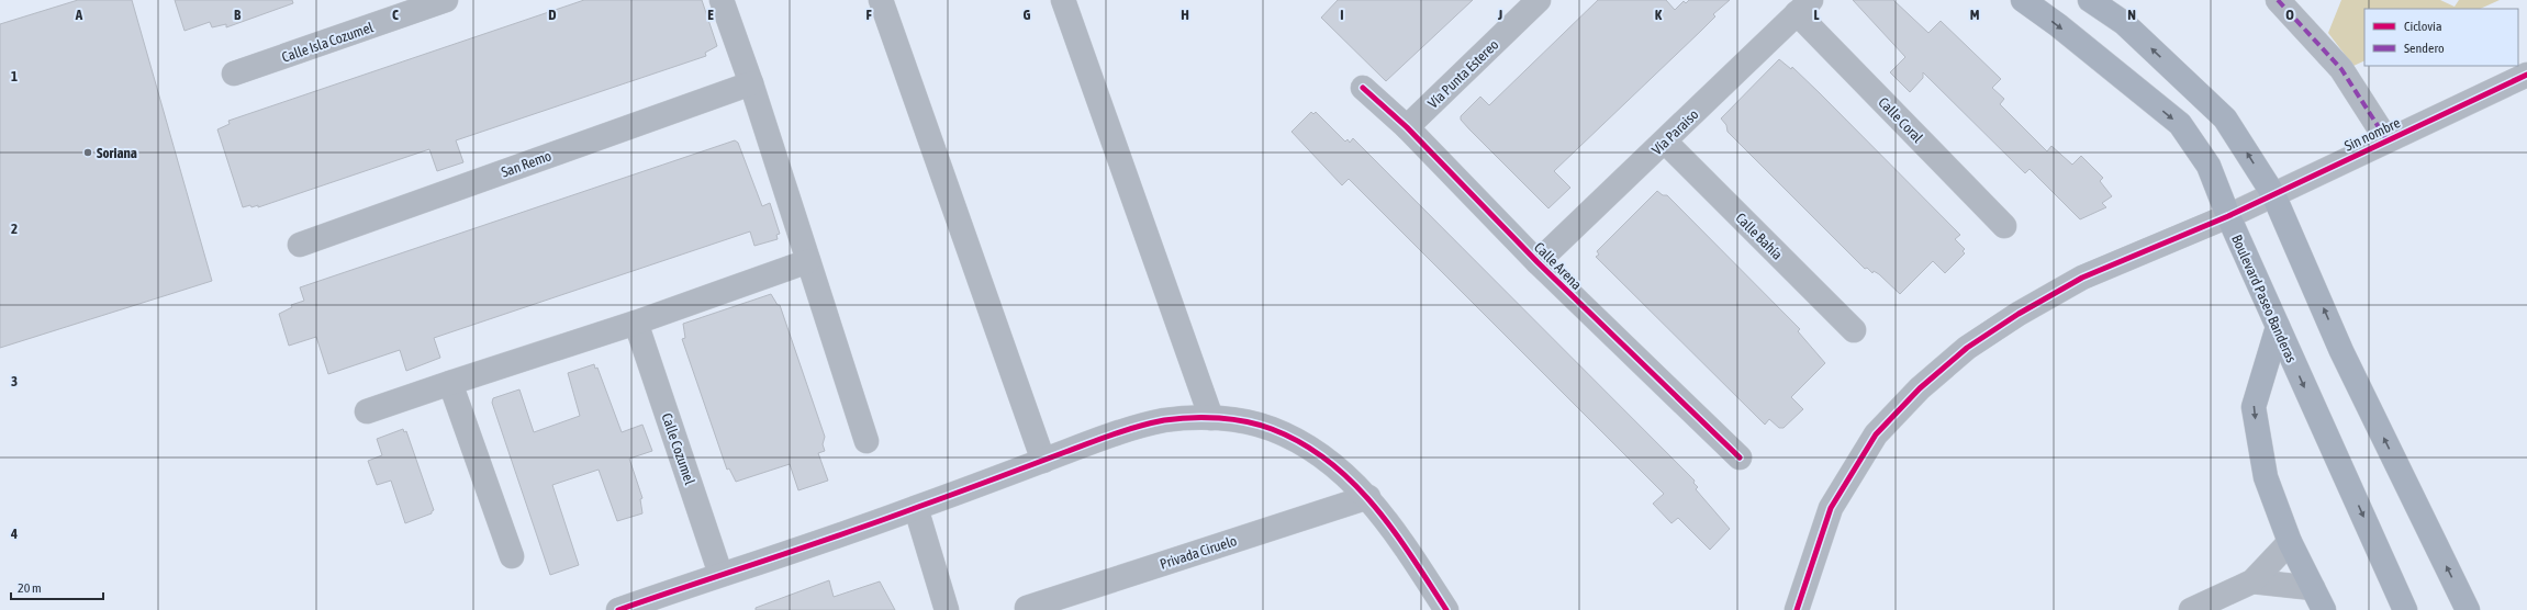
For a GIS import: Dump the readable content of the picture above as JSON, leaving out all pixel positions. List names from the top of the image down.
{
  "streets": {
    "main road": ["Boulevard Paseo Banderas"],
    "street": [
      "Calle Isla Cozumel",
      "Vía Punta Estereo",
      "Calle Coral",
      "Vía Paraiso",
      "Sin nombre",
      "San Remo",
      "Calle Bahía",
      "Calle Arena",
      "Calle Cozumel",
      "Privada Ciruelo"
    ]
  },
  "crossings": [
    ["Vía Punta Estereo", "Calle Arena"],
    ["Calle Coral", "Vía Paraiso"],
    ["Vía Paraiso", "Calle Bahía"],
    ["Vía Paraiso", "Calle Arena"],
    ["Sin nombre", "Boulevard Paseo Banderas"]
  ],
  "places": ["Soriana"],
  "legend": ["Ciclovía", "Sendero"],
  "scale_bar": "20 m",
  "grid": {
    "columns": [
      "A",
      "B",
      "C",
      "D",
      "E",
      "F",
      "G",
      "H",
      "I",
      "J",
      "K",
      "L",
      "M",
      "N",
      "O"
    ],
    "rows": [
      "1",
      "2",
      "3",
      "4"
    ]
  }
}
